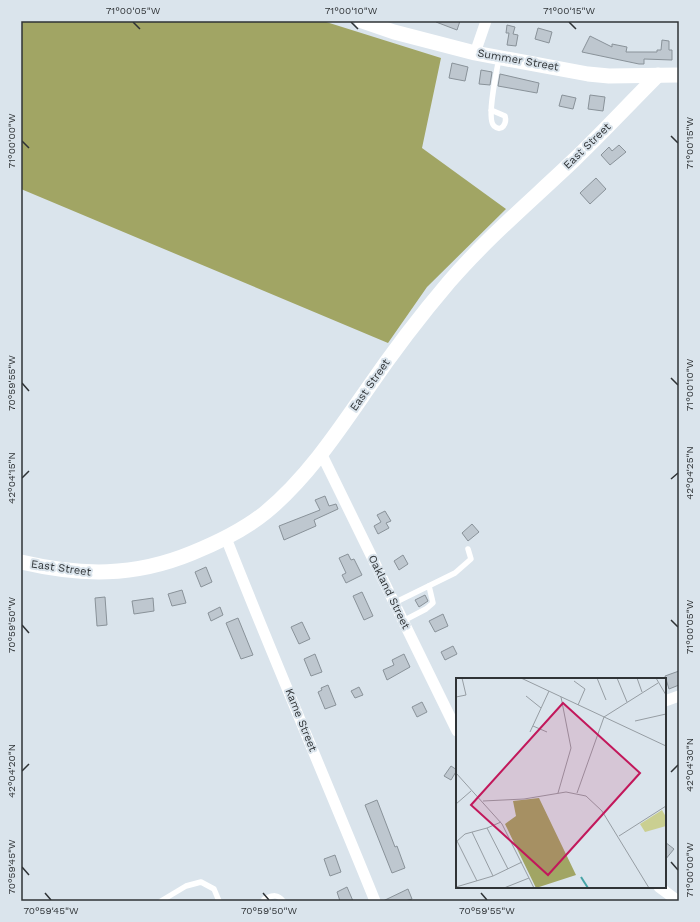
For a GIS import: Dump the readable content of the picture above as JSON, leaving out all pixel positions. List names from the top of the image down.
{
  "streets": {
    "street": [
      "Summer Street",
      "East Street",
      "Oakland Street",
      "Kame Street"
    ]
  },
  "crossings": [
    ["Summer Street", "East Street"],
    ["East Street", "Oakland Street"],
    ["East Street", "Kame Street"]
  ],
  "coordinates": [
    "71°00'05\"W",
    "71°00'10\"W",
    "71°00'15\"W",
    "71°00'00\"W",
    "70°59'55\"W",
    "42°04'25\"N",
    "42°04'15\"N",
    "70°59'50\"W",
    "42°04'30\"N",
    "42°04'20\"N",
    "70°59'45\"W"
  ]
}
